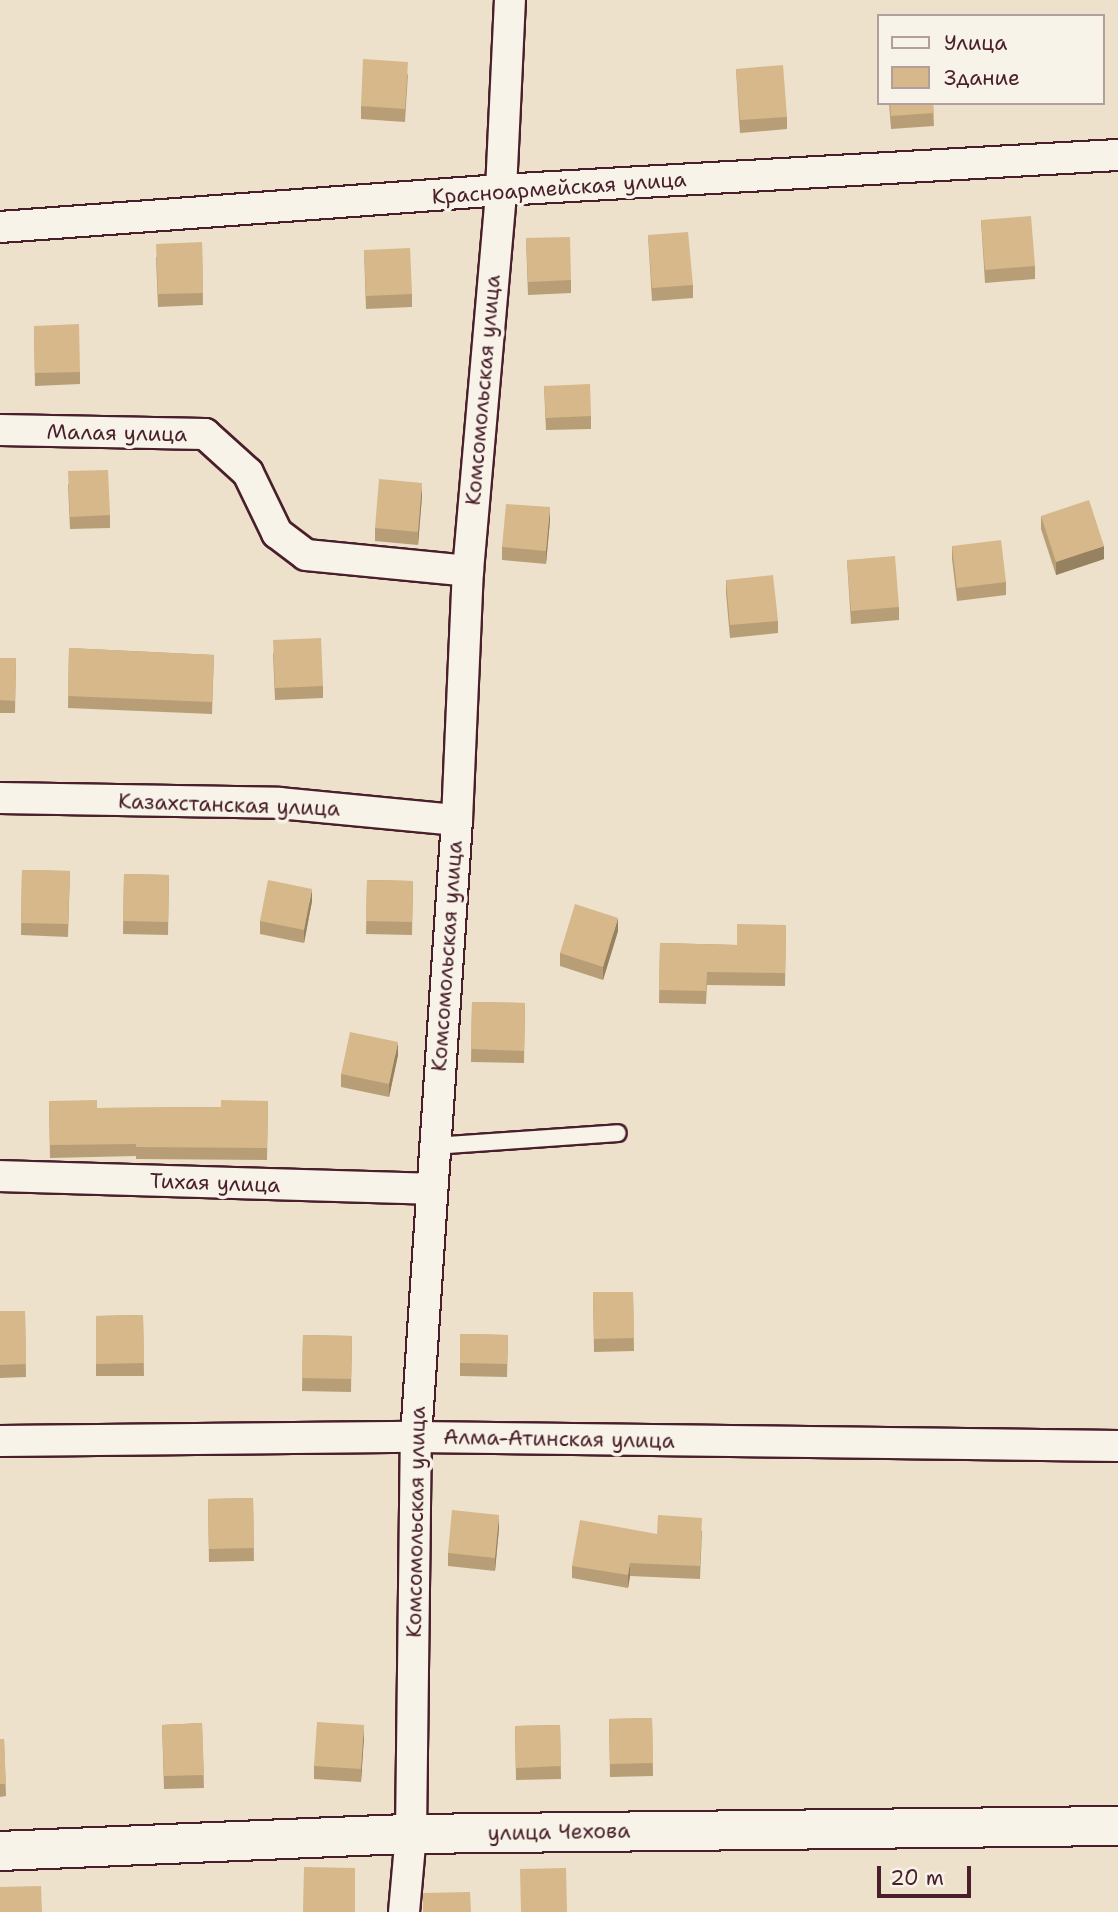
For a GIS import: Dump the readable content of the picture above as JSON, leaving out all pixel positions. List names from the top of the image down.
{
  "streets": {
    "street": [
      "Красноармейская улица",
      "Комсомольская улица",
      "Малая улица",
      "Казахстанская улица",
      "Тихая улица",
      "Алма-Атинская улица",
      "улица Чехова"
    ]
  },
  "crossings": [
    ["Красноармейская улица", "Комсомольская улица"],
    ["Комсомольская улица", "Малая улица"],
    ["Комсомольская улица", "Казахстанская улица"],
    ["Комсомольская улица", "Тихая улица"],
    ["Комсомольская улица", "Алма-Атинская улица"],
    ["Комсомольская улица", "улица Чехова"]
  ],
  "legend": ["Улица", "Здание"],
  "scale_bar": "20 m"
}
